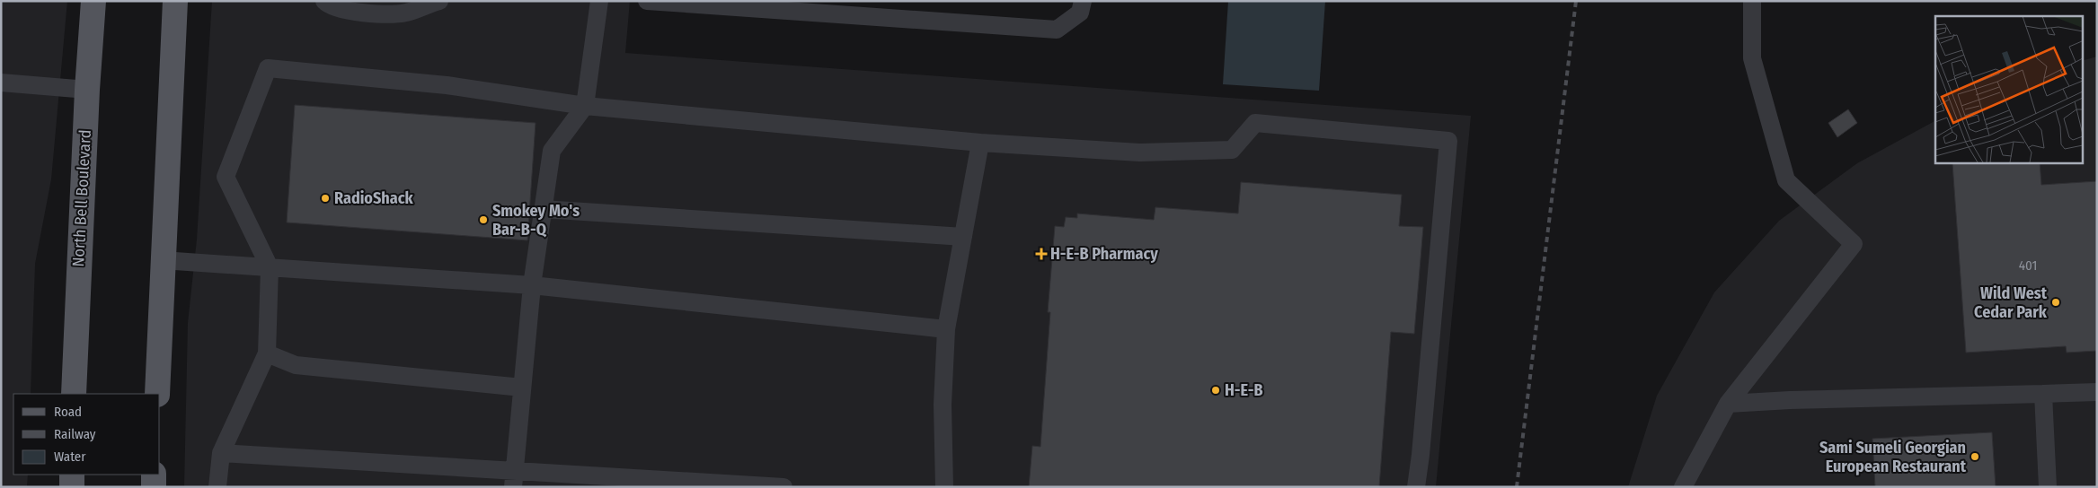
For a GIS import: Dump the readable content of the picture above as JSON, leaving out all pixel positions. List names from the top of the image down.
{
  "streets": {
    "main road": ["North Bell Boulevard"]
  },
  "places": {
    "other": [
      "RadioShack",
      "Smokey Mo's Bar-B-Q",
      "Wild West Cedar Park",
      "H-E-B",
      "Sami Sumeli Georgian European Restaurant"
    ],
    "health": ["H-E-B Pharmacy"]
  },
  "house_numbers": ["401"],
  "legend": ["Road", "Railway", "Water"]
}
